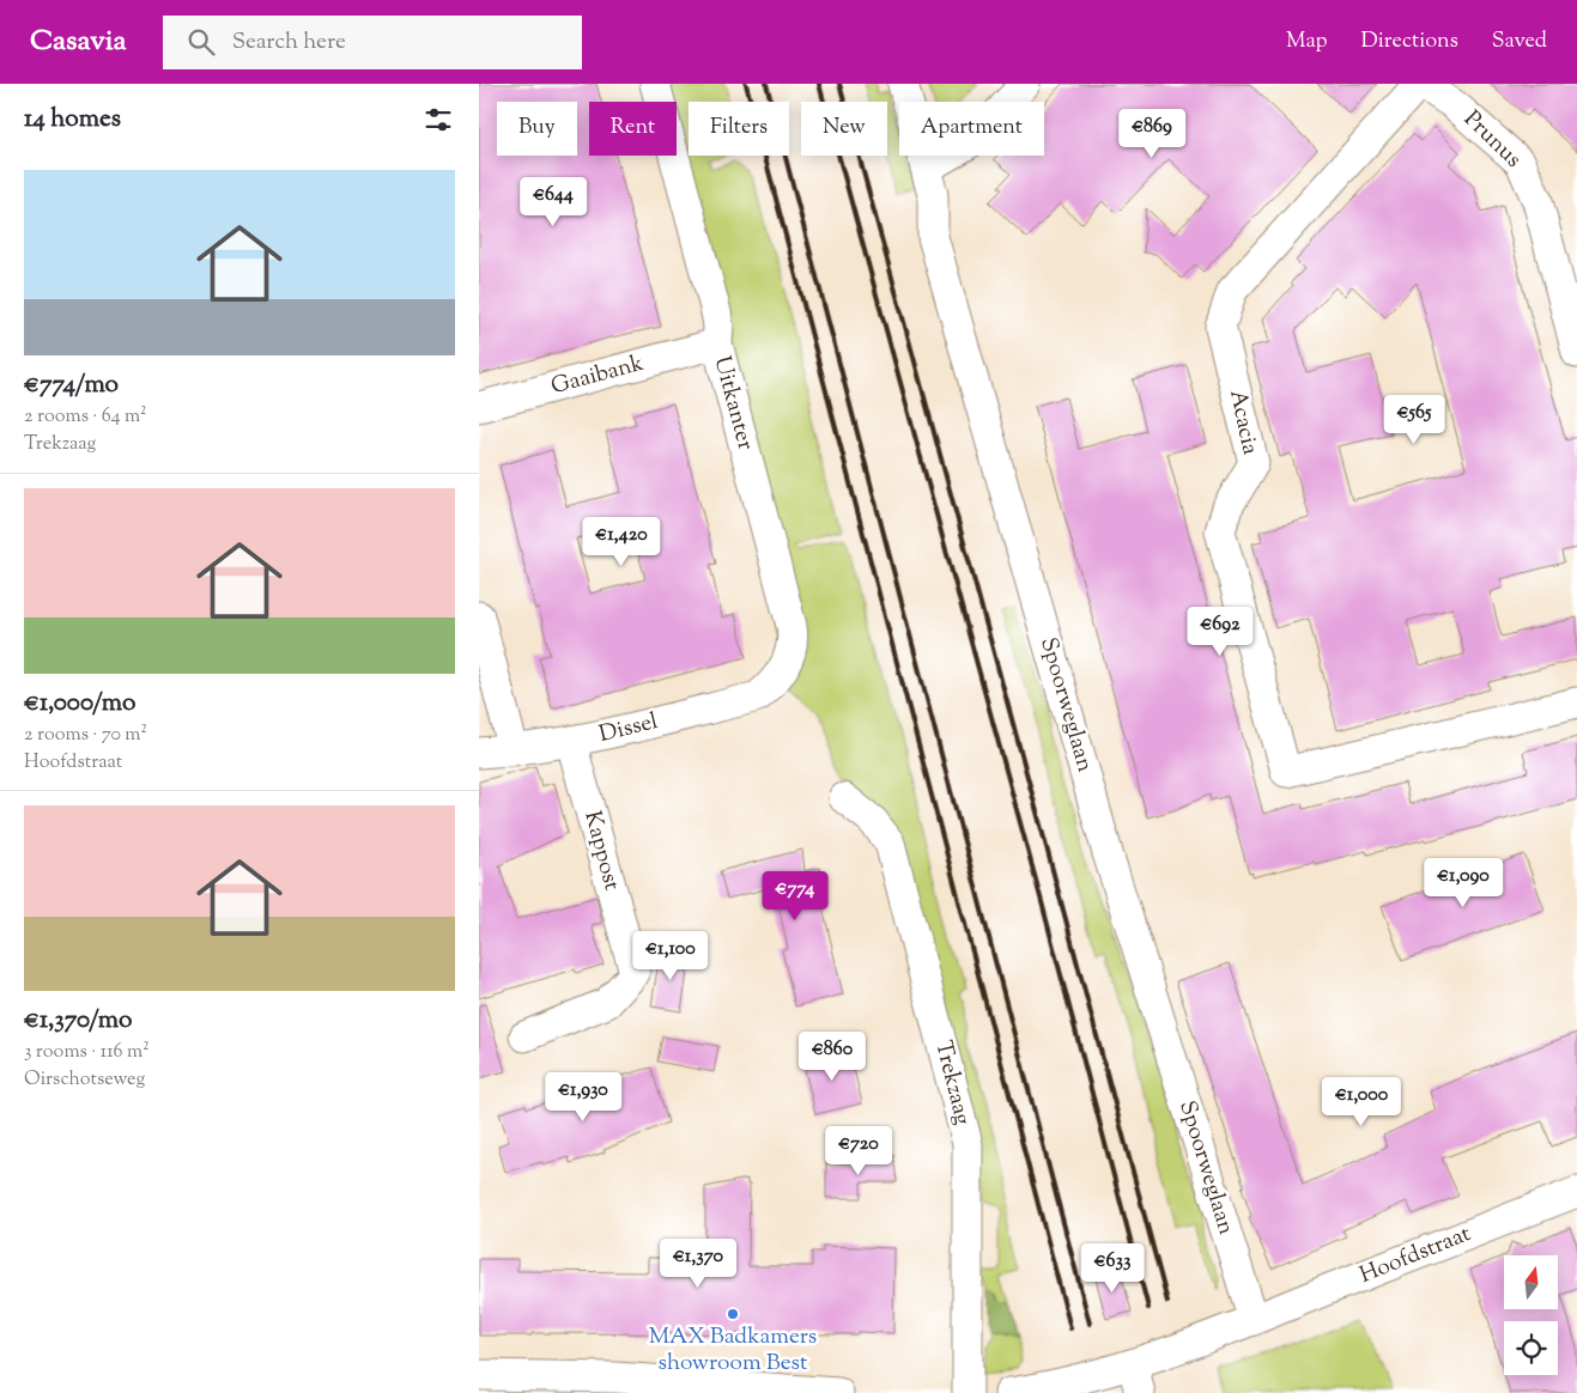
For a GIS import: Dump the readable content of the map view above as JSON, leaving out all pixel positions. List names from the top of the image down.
{
  "streets": {
    "street": [
      "Prunus",
      "Gaaibank",
      "Uitkanter",
      "Acacia",
      "Spoorweglaan",
      "Dissel",
      "Kappost",
      "Trekzaag",
      "Hoofdstraat"
    ]
  },
  "crossings": [
    ["Prunus", "Acacia"],
    ["Gaaibank", "Uitkanter"],
    ["Uitkanter", "Dissel"],
    ["Spoorweglaan", "Hoofdstraat"],
    ["Dissel", "Kappost"]
  ],
  "places": ["MAX Badkamers showroom Best"],
  "north": "top",
  "page": {
    "header": "Casavia",
    "search": "Search here",
    "nav": ["Map", "Directions", "Saved"],
    "heading": "14 homes",
    "chip": [
      "Buy",
      "Rent",
      "Filters",
      "New",
      "Apartment"
    ],
    "price": [
      "€869",
      "€644",
      "€565",
      "€1,420",
      "€692",
      "€1,090",
      "€774",
      "€1,100",
      "€860",
      "€1,930",
      "€1,000",
      "€720",
      "€1,370",
      "€633"
    ],
    "list": [
      {
        "name": "€774/mo",
        "note": "2 rooms · 64 m² · Trekzaag"
      },
      {
        "name": "€1,000/mo",
        "note": "2 rooms · 70 m² · Hoofdstraat"
      },
      {
        "name": "€1,370/mo",
        "note": "3 rooms · 116 m² · Oirschotseweg"
      }
    ]
  }
}
